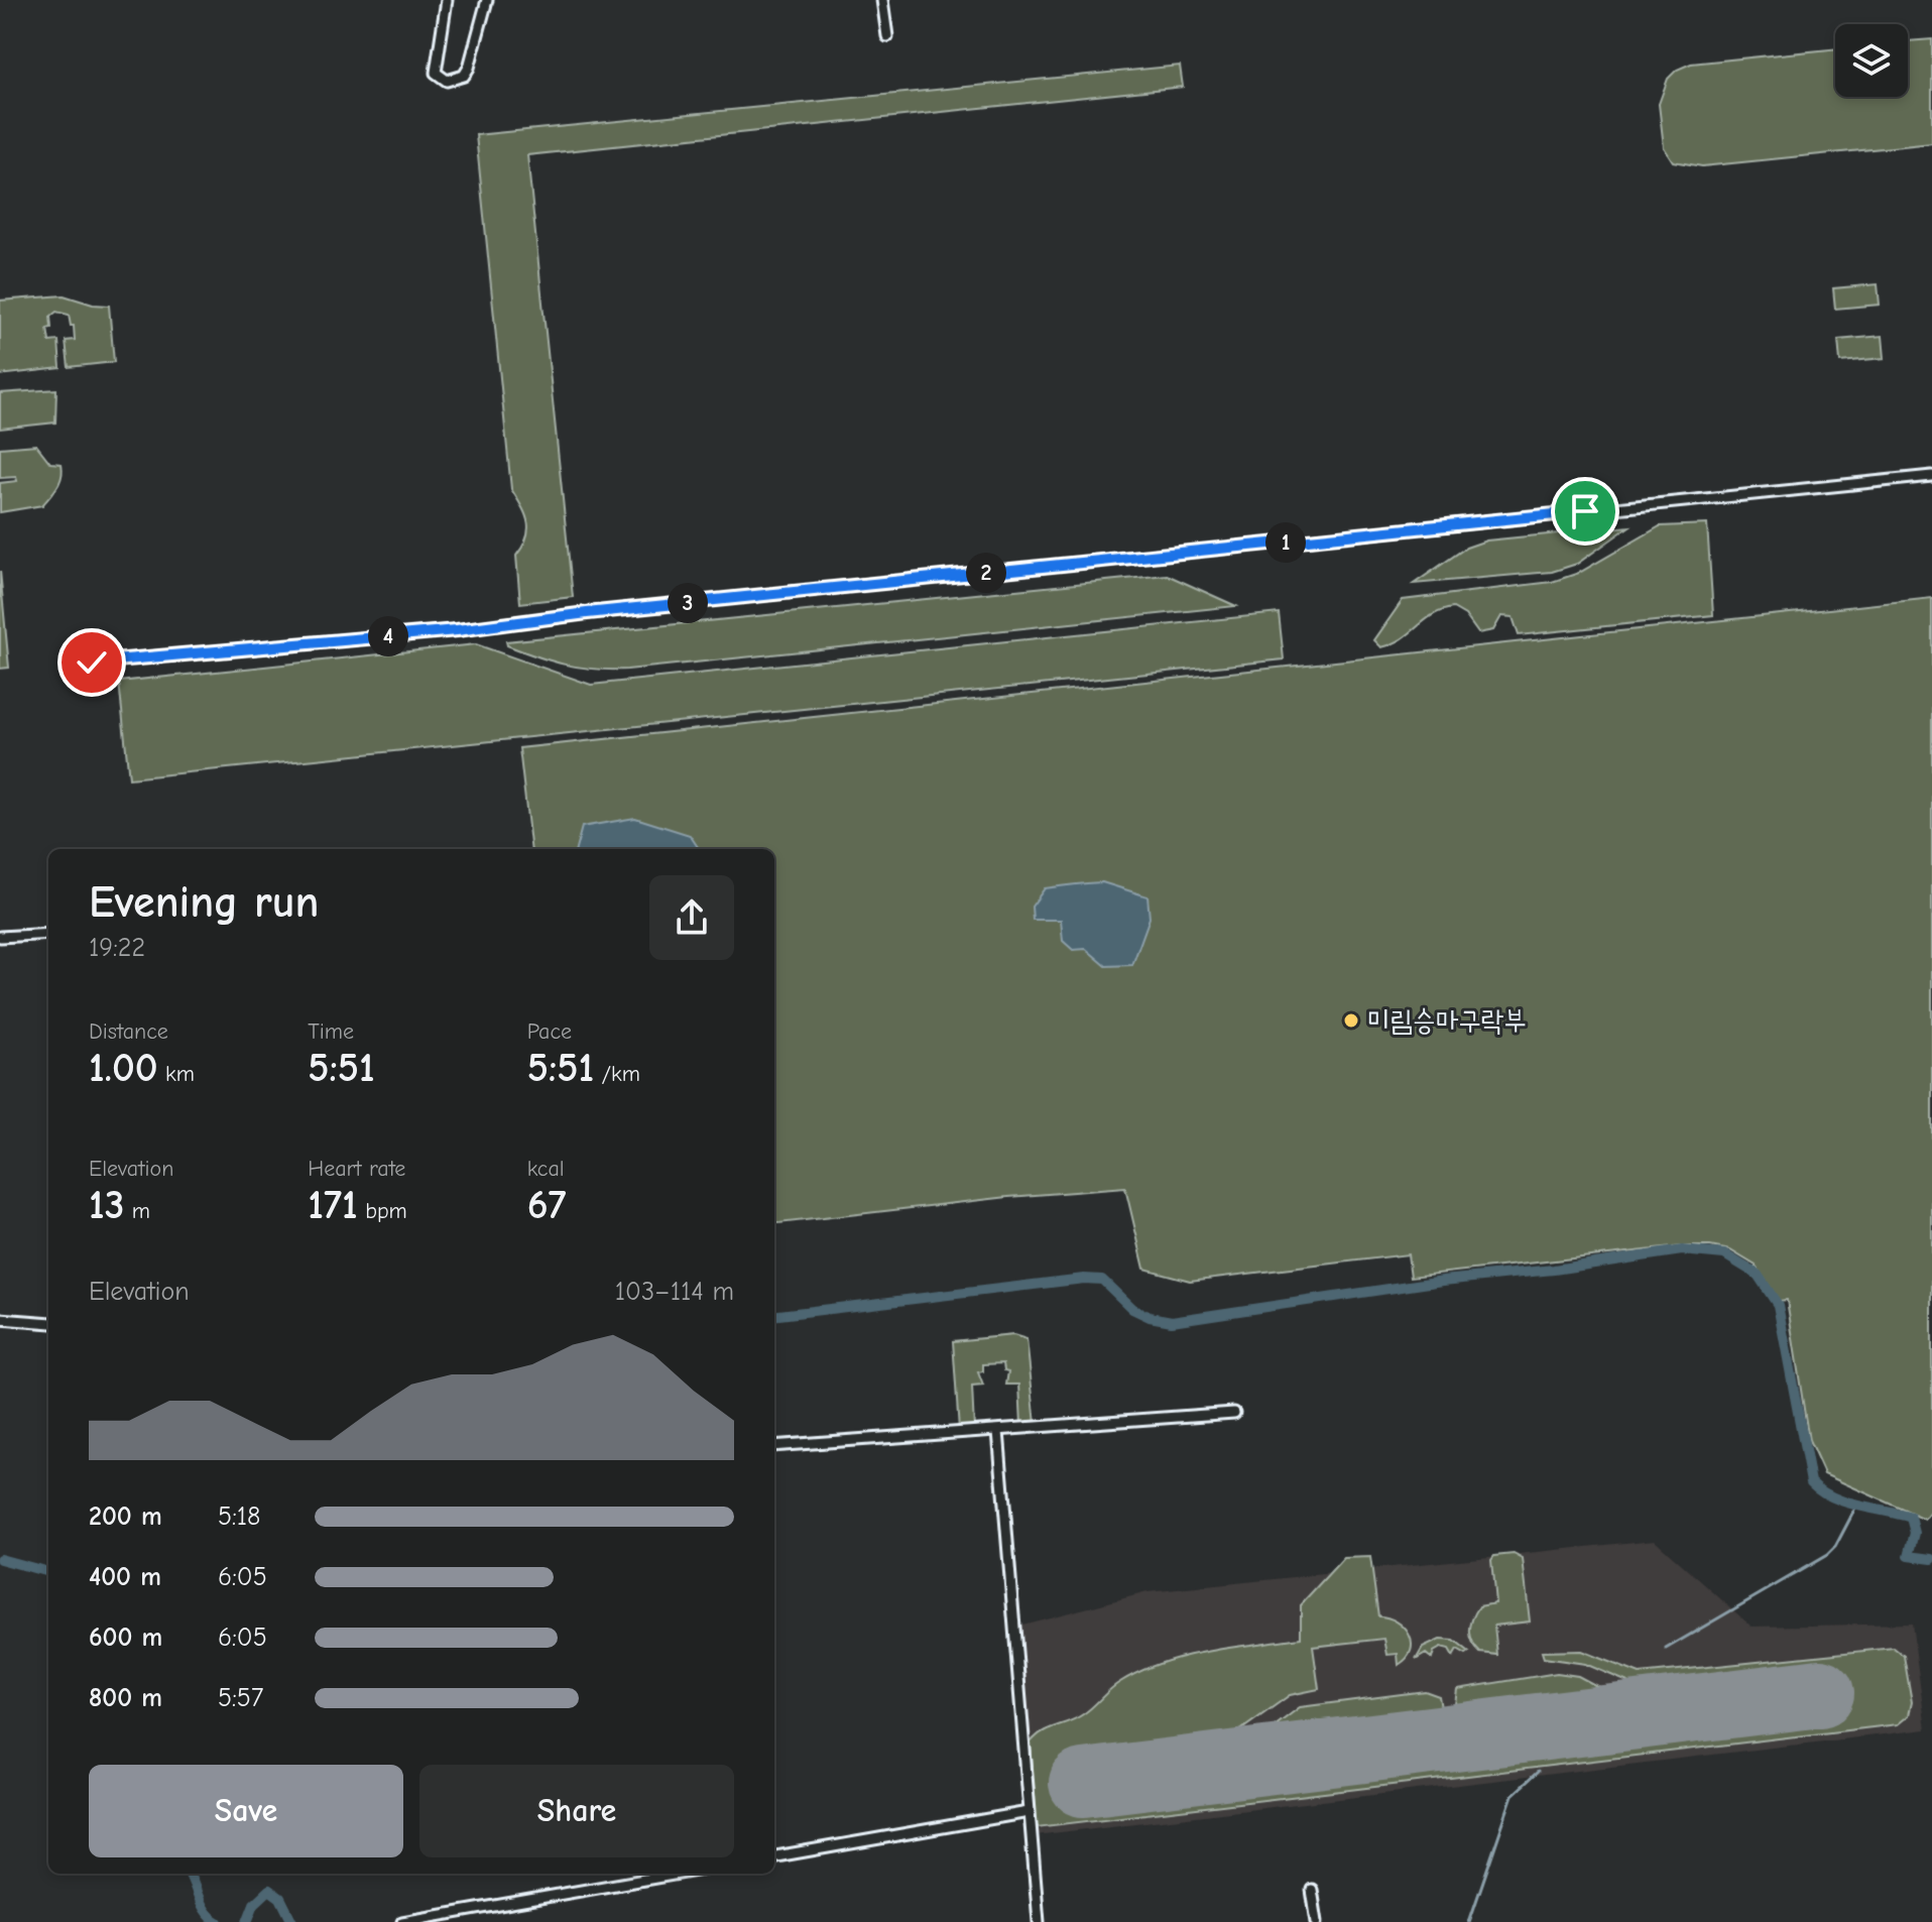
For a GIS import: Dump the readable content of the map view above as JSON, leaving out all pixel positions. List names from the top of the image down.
{
  "places": ["미림승마구락부"],
  "page": {
    "pins": [
      "1",
      "2",
      "3",
      "4"
    ],
    "heading": ["Evening run", "19:22"],
    "stats": [
      ["Distance", "1.00 km"],
      ["Time", "5:51"],
      ["Pace", "5:51 /km"],
      ["Elevation", "13 m"],
      ["Heart rate", "171 bpm"],
      ["kcal", "67"]
    ],
    "chart": ["Elevation", "103–114 m"],
    "list": [
      {
        "name": "200 m",
        "note": "5:18"
      },
      {
        "name": "400 m",
        "note": "6:05"
      },
      {
        "name": "600 m",
        "note": "6:05"
      },
      {
        "name": "800 m",
        "note": "5:57"
      }
    ],
    "buttons": ["Save", "Share"]
  }
}
